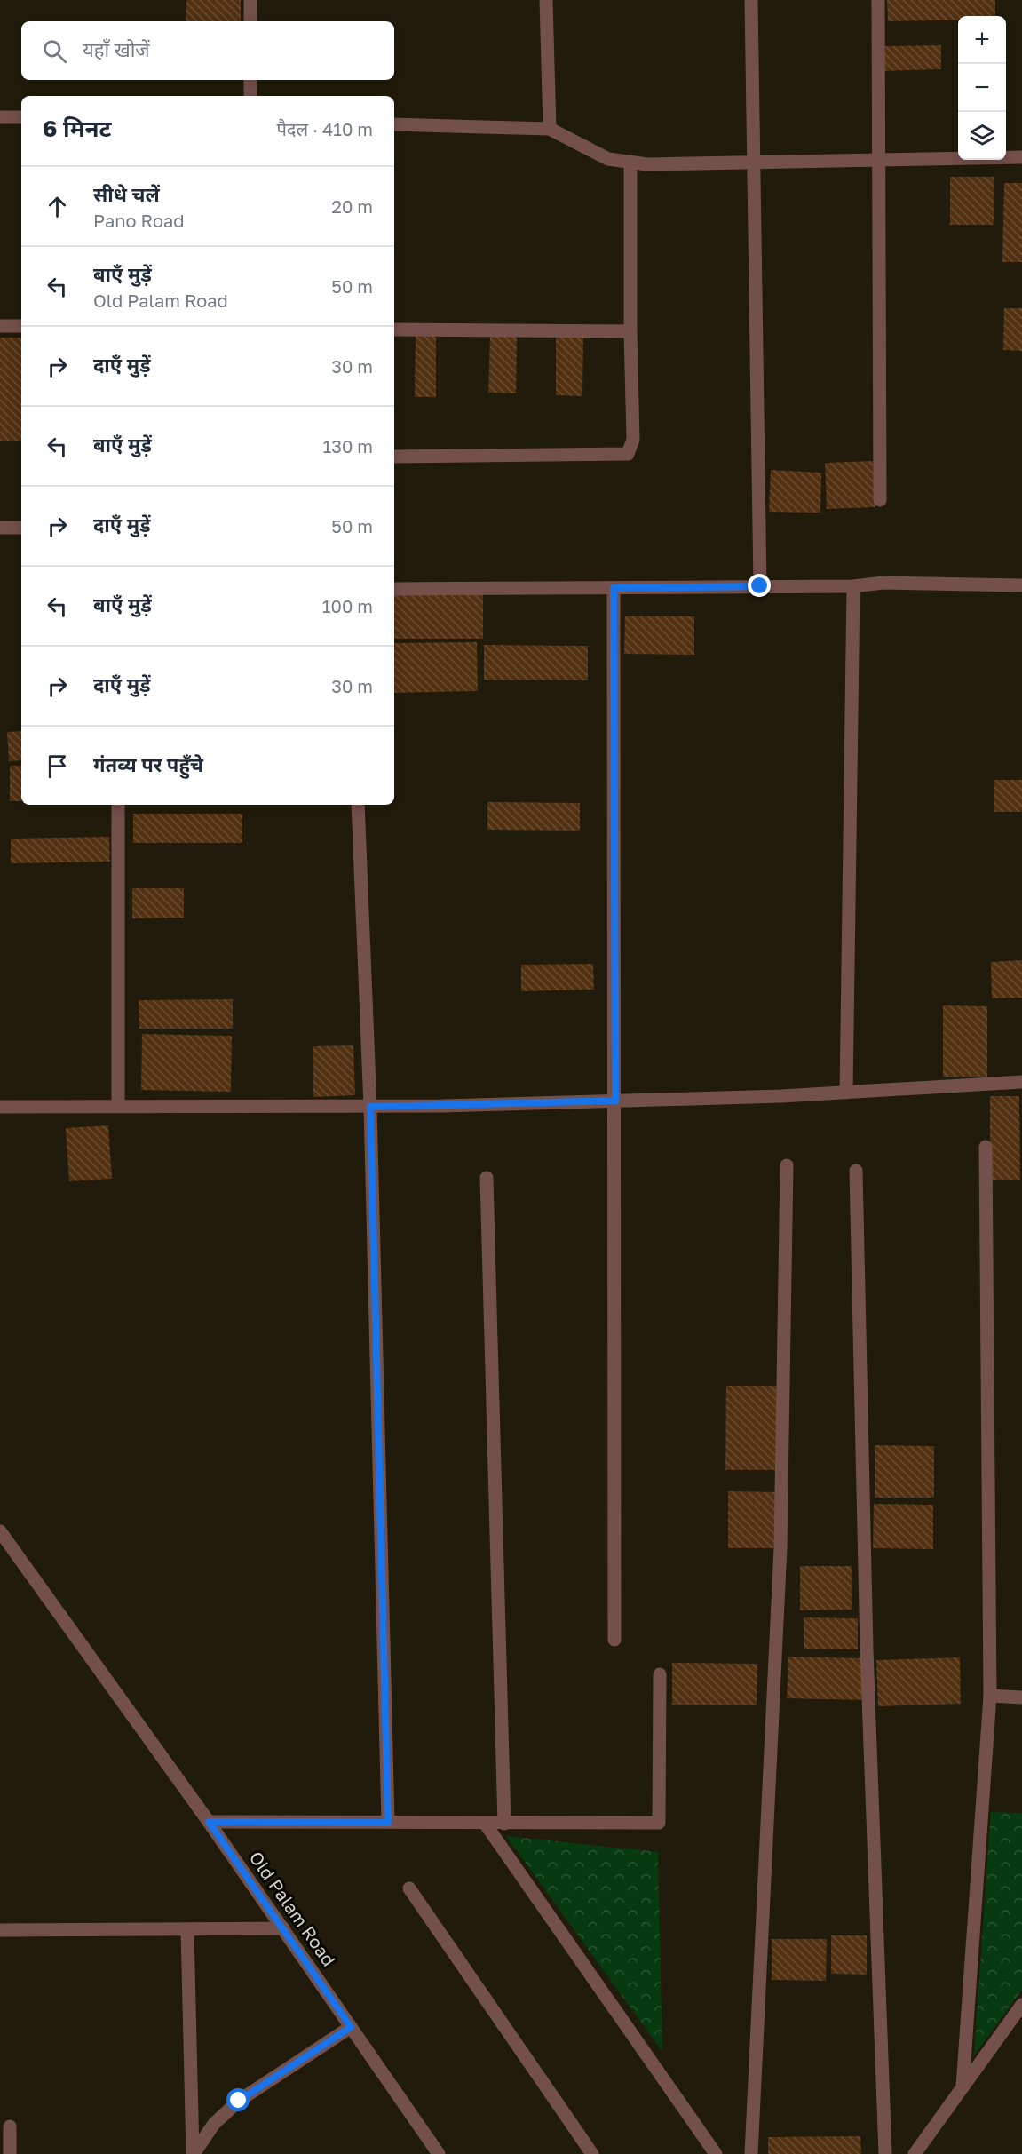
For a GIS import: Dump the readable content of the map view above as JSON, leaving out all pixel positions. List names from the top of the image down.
{
  "streets": {
    "street": ["Old Palam Road"]
  },
  "page": {
    "map_buttons": ["+", "−"],
    "search": "यहाँ खोजें",
    "heading": ["6 मिनट", "पैदल · 410 m"],
    "list": [
      ["सीधे चलें", "Pano Road", "20 m"],
      ["बाएँ मुड़ें", "Old Palam Road", "50 m"],
      ["दाएँ मुड़ें", "30 m"],
      ["बाएँ मुड़ें", "130 m"],
      ["दाएँ मुड़ें", "50 m"],
      ["बाएँ मुड़ें", "100 m"],
      ["दाएँ मुड़ें", "30 m"],
      "गंतव्य पर पहुँचे"
    ]
  }
}
